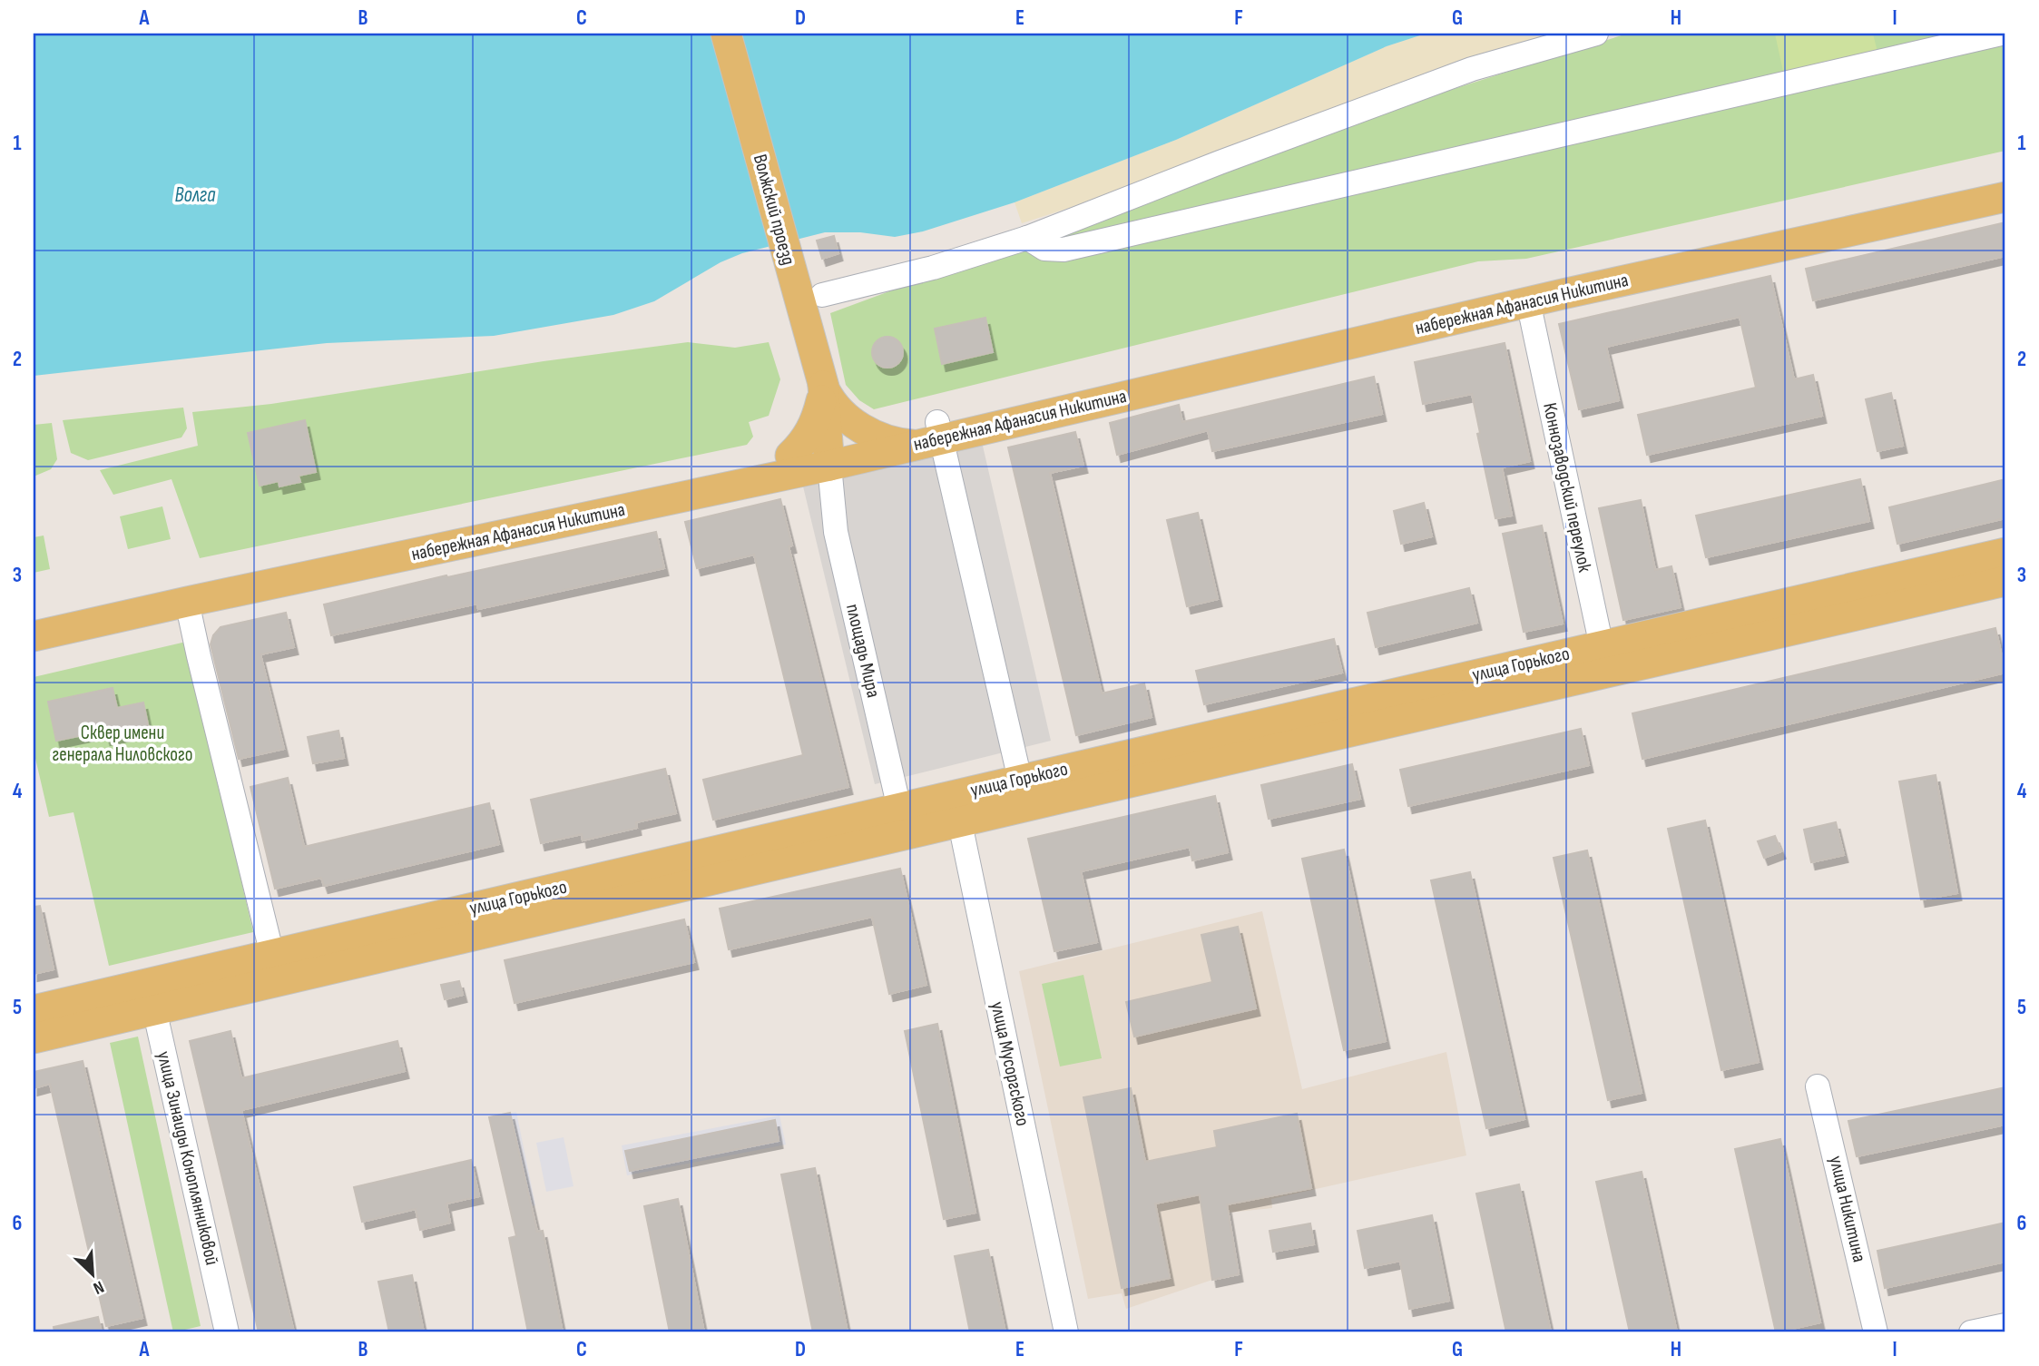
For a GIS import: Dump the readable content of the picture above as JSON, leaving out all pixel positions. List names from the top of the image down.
{
  "streets": {
    "main road": ["Волжский проезд", "набережная Афанасия Никитина", "улица Горького"],
    "street": [
      "Коннозаводский переулок",
      "площадь Мира",
      "улица Мусоргского",
      "улица Зинаиды Коноплянниковой",
      "улица Никитина"
    ]
  },
  "crossings": [
    ["Волжский проезд", "набережная Афанасия Никитина"],
    ["Волжский проезд", "площадь Мира"],
    ["набережная Афанасия Никитина", "Коннозаводский переулок"],
    ["набережная Афанасия Никитина", "площадь Мира"],
    ["Коннозаводский переулок", "улица Горького"],
    ["площадь Мира", "улица Горького"],
    ["улица Горького", "улица Мусоргского"],
    ["улица Горького", "улица Зинаиды Коноплянниковой"]
  ],
  "water": ["Волга"],
  "parks": ["Сквер имени генерала Ниловского"],
  "north": "bottom right",
  "grid": {
    "columns": [
      "A",
      "B",
      "C",
      "D",
      "E",
      "F",
      "G",
      "H",
      "I"
    ],
    "rows": [
      "1",
      "2",
      "3",
      "4",
      "5",
      "6"
    ]
  }
}
